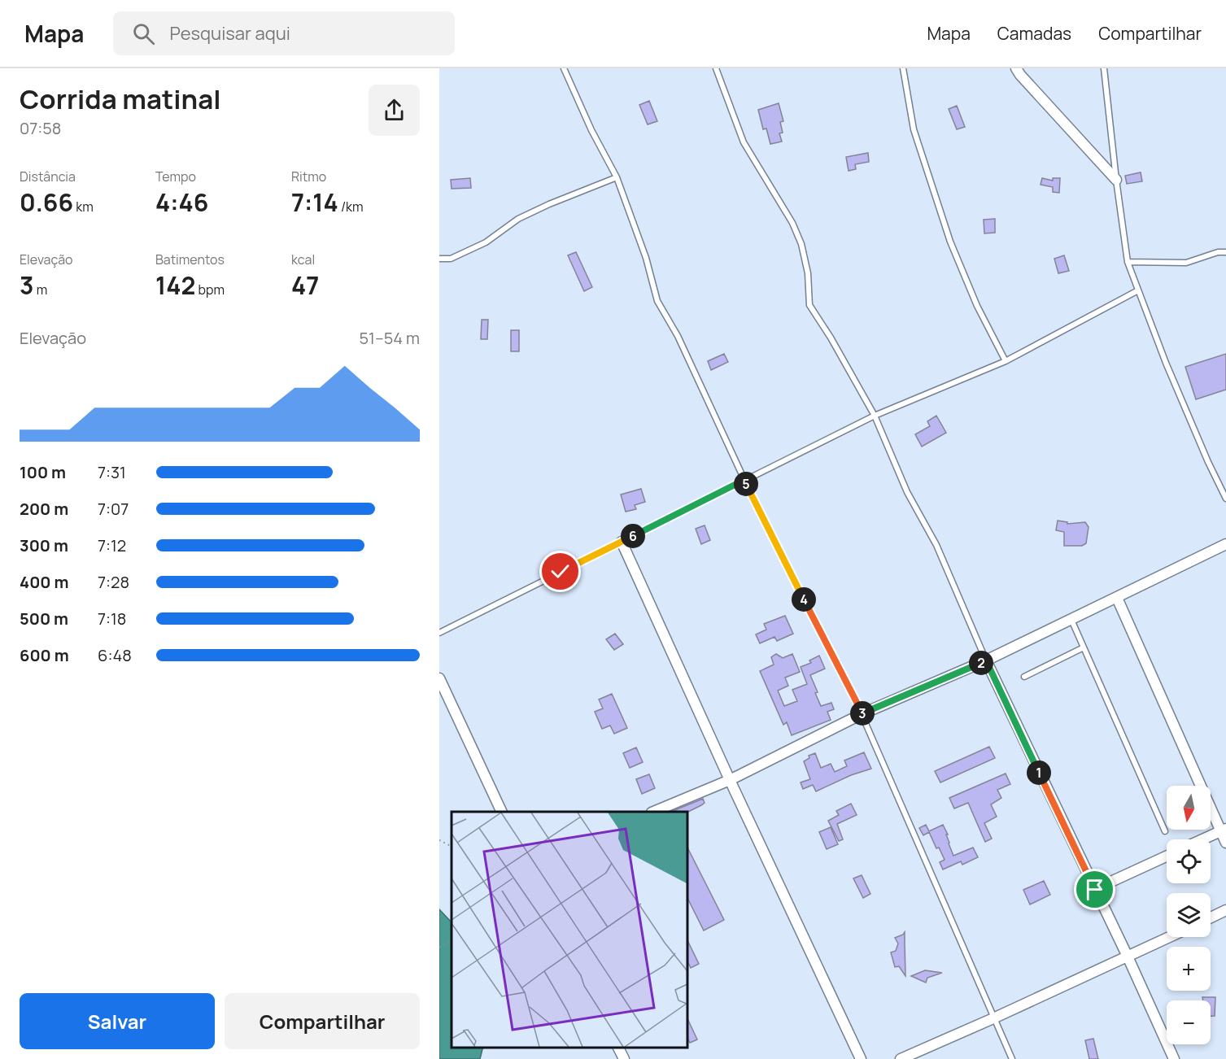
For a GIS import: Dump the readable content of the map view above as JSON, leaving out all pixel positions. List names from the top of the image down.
{
  "north": "bottom",
  "page": {
    "header": "Mapa",
    "search": "Pesquisar aqui",
    "nav": ["Mapa", "Camadas", "Compartilhar"],
    "heading": ["Corrida matinal", "07:58"],
    "stats": [
      ["Distância", "0.66 km"],
      ["Tempo", "4:46"],
      ["Ritmo", "7:14 /km"],
      ["Elevação", "3 m"],
      ["Batimentos", "142 bpm"],
      ["kcal", "47"]
    ],
    "chart": ["Elevação", "51–54 m"],
    "list": [
      {
        "name": "100 m",
        "note": "7:31"
      },
      {
        "name": "200 m",
        "note": "7:07"
      },
      {
        "name": "300 m",
        "note": "7:12"
      },
      {
        "name": "400 m",
        "note": "7:28"
      },
      {
        "name": "500 m",
        "note": "7:18"
      },
      {
        "name": "600 m",
        "note": "6:48"
      }
    ],
    "pins": [
      "5",
      "6",
      "4",
      "2",
      "3",
      "1"
    ],
    "map_buttons": ["+", "−"],
    "buttons": ["Salvar", "Compartilhar"]
  }
}
